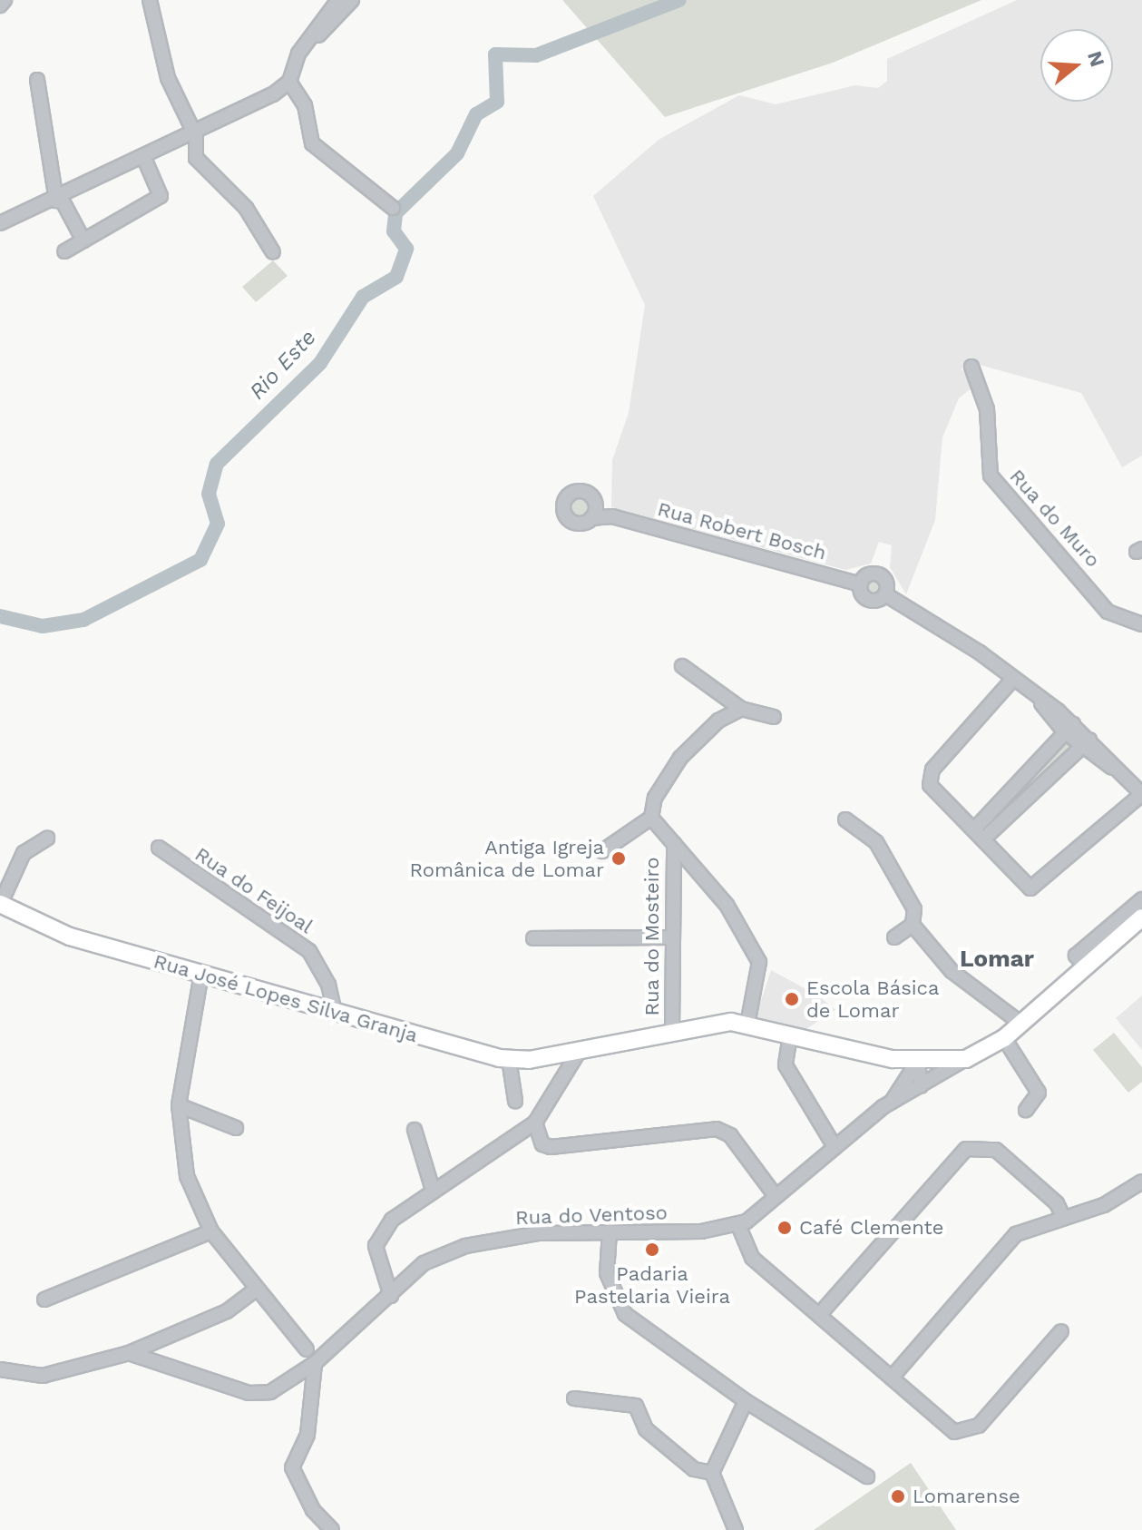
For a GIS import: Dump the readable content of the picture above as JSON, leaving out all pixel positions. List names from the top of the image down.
{
  "streets": {
    "main road": ["Rua José Lopes Silva Granja"],
    "street": [
      "Rua do Muro",
      "Rua Robert Bosch",
      "Rua do Feijoal",
      "Rua do Mosteiro",
      "Rua do Ventoso"
    ]
  },
  "crossings": [
    ["Rua do Feijoal", "Rua José Lopes Silva Granja"],
    ["Rua do Mosteiro", "Rua José Lopes Silva Granja"]
  ],
  "districts": ["Lomar"],
  "water": ["Rio Este"],
  "places": [
    "Antiga Igreja Românica de Lomar",
    "Escola Básica de Lomar",
    "Café Clemente",
    "Padaria Pastelaria Vieira",
    "Lomarense"
  ],
  "north": "right"
}
